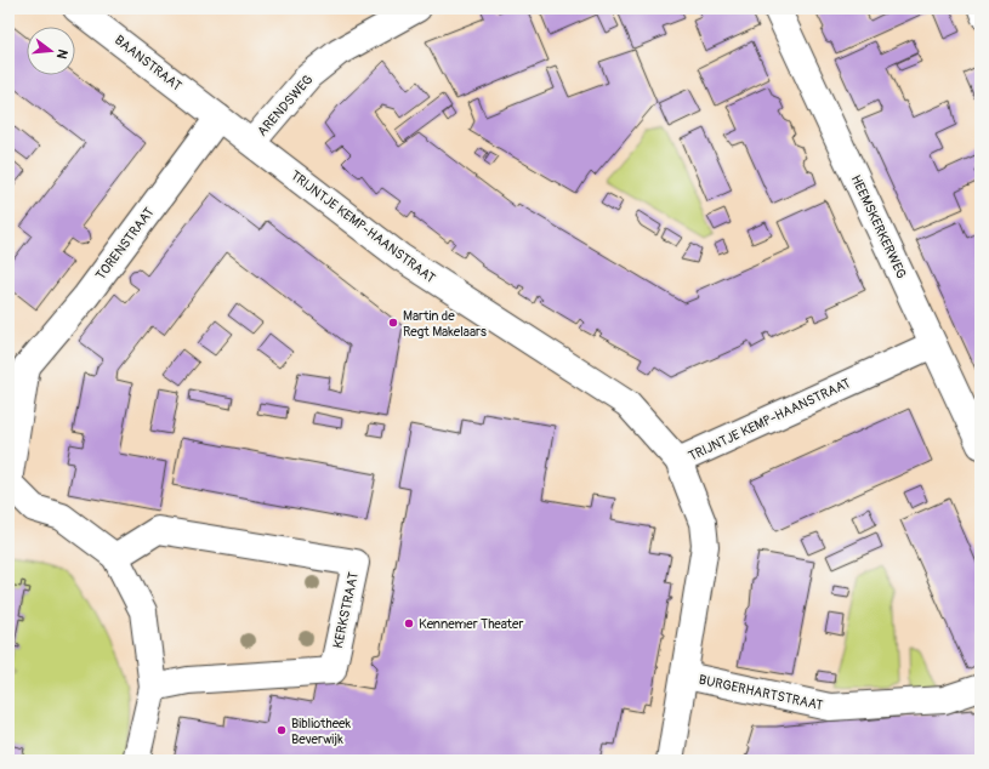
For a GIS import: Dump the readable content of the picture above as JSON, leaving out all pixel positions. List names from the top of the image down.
{
  "streets": {
    "street": [
      "BAANSTRAAT",
      "ARENDSWEG",
      "TRIJNTJE KEMP-HAANSTRAAT",
      "HEEMSKERKERWEG",
      "TORENSTRAAT",
      "KERKSTRAAT",
      "BURGERHARTSTRAAT"
    ]
  },
  "crossings": [
    ["BAANSTRAAT", "TRIJNTJE KEMP-HAANSTRAAT"],
    ["BAANSTRAAT", "TORENSTRAAT"],
    ["ARENDSWEG", "TRIJNTJE KEMP-HAANSTRAAT"],
    ["TRIJNTJE KEMP-HAANSTRAAT", "HEEMSKERKERWEG"],
    ["TRIJNTJE KEMP-HAANSTRAAT", "TORENSTRAAT"]
  ],
  "places": ["Martin de Regt Makelaars", "Kennemer Theater", "Bibliotheek Beverwijk"],
  "north": "right"
}
